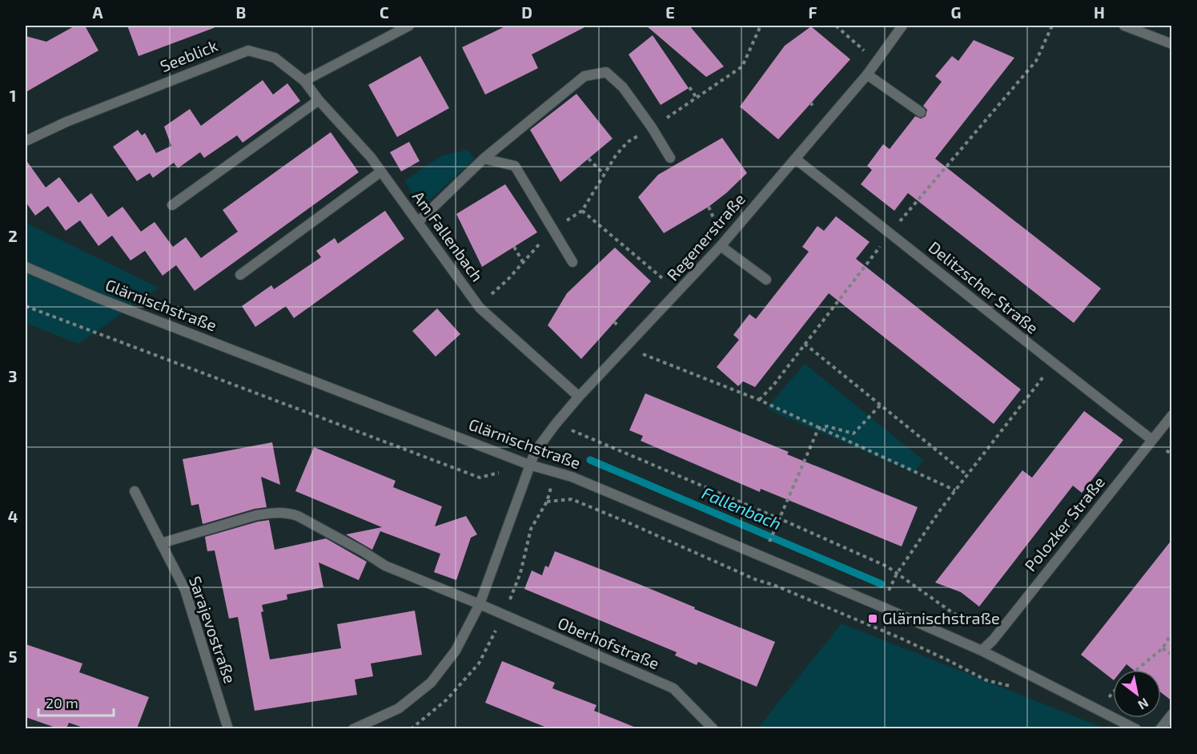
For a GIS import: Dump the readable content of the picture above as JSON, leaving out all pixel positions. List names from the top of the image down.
{
  "streets": {
    "street": [
      "Seeblick",
      "Am Fallenbach",
      "Regenerstraße",
      "Delitzscher Straße",
      "Glärnischstraße",
      "Polozker Straße",
      "Sarajevostraße",
      "Oberhofstraße"
    ]
  },
  "crossings": [
    ["Seeblick", "Am Fallenbach"],
    ["Am Fallenbach", "Regenerstraße"],
    ["Regenerstraße", "Delitzscher Straße"],
    ["Regenerstraße", "Glärnischstraße"],
    ["Delitzscher Straße", "Polozker Straße"],
    ["Glärnischstraße", "Polozker Straße"],
    ["Sarajevostraße", "Oberhofstraße"]
  ],
  "water": ["Fallenbach"],
  "places": {
    "transit": ["Glärnischstraße"]
  },
  "scale_bar": "20 m",
  "north": "bottom right",
  "grid": {
    "columns": [
      "A",
      "B",
      "C",
      "D",
      "E",
      "F",
      "G",
      "H"
    ],
    "rows": [
      "1",
      "2",
      "3",
      "4",
      "5"
    ]
  }
}
